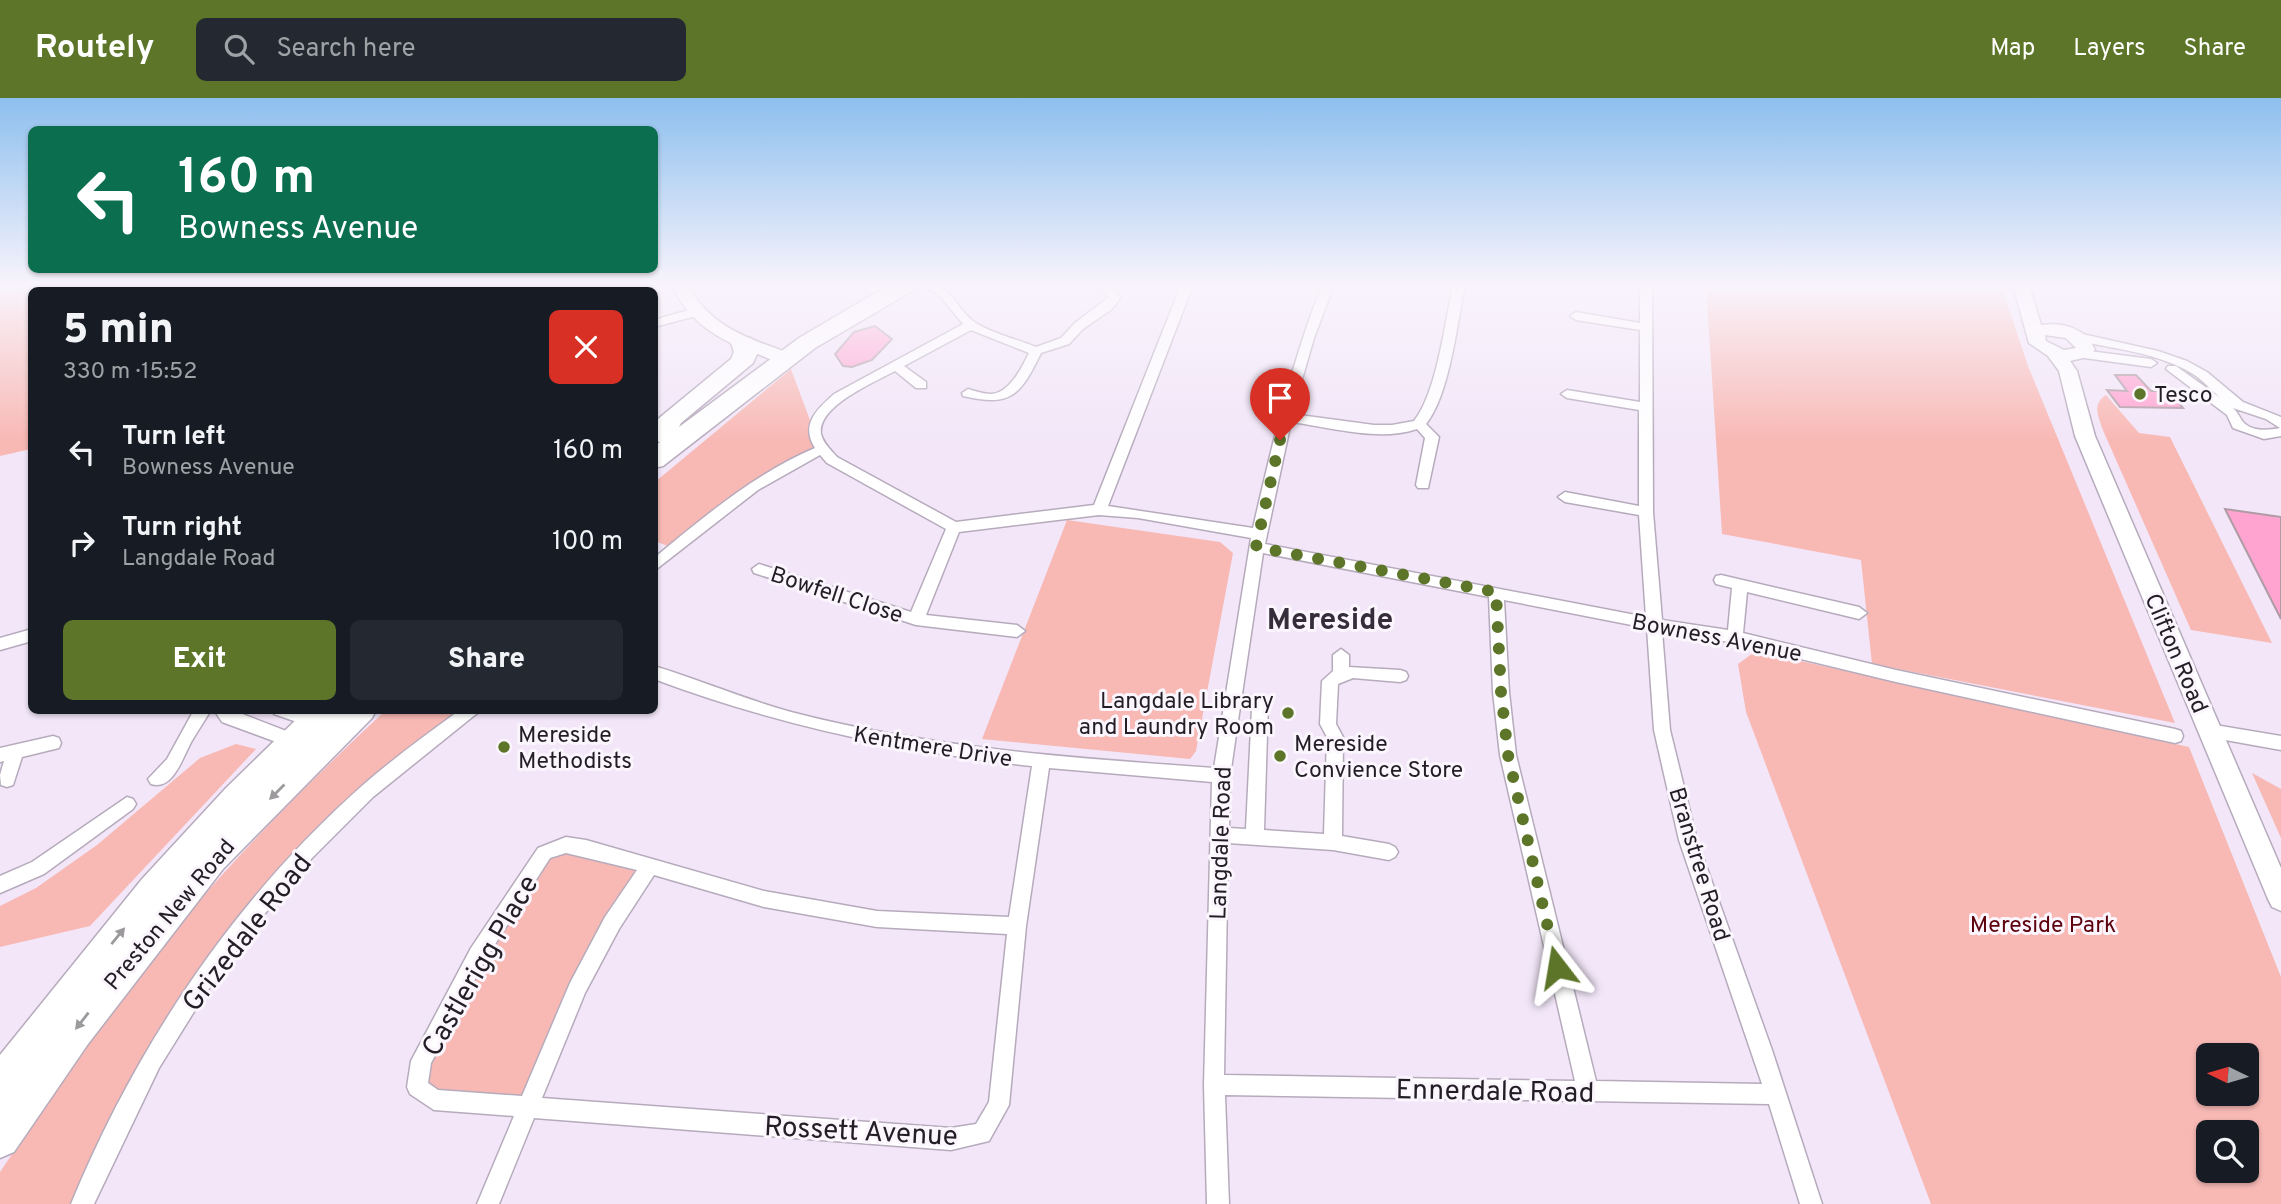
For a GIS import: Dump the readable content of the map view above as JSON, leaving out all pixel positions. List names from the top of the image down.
{
  "streets": {
    "highway": ["Preston New Road"],
    "street": [
      "Bowfell Close",
      "Bowness Avenue",
      "Clifton Road",
      "Kentmere Drive",
      "Langdale Road",
      "Branstree Road",
      "Grizedale Road",
      "Castlerigg Place",
      "Ennerdale Road",
      "Rossett Avenue"
    ]
  },
  "crossings": [
    ["Bowfell Close", "Bowness Avenue"],
    ["Bowness Avenue", "Langdale Road"],
    ["Bowness Avenue", "Branstree Road"],
    ["Kentmere Drive", "Langdale Road"],
    ["Kentmere Drive", "Rossett Avenue"],
    ["Langdale Road", "Ennerdale Road"],
    ["Branstree Road", "Ennerdale Road"],
    ["Castlerigg Place", "Rossett Avenue"]
  ],
  "districts": ["Mereside"],
  "parks": ["Mereside Park"],
  "places": [
    "Tesco",
    "Langdale Library and Laundry Room",
    "Mereside Methodists",
    "Mereside Convience Store"
  ],
  "north": "left",
  "page": {
    "header": "Routely",
    "search": "Search here",
    "nav": ["Map", "Layers", "Share"],
    "turn": ["160 m", "Bowness Avenue"],
    "heading": ["5 min", "330 m · 15:52"],
    "list": [
      {
        "name": "Turn left",
        "note": "Bowness Avenue",
        "value": "160 m"
      },
      {
        "name": "Turn right",
        "note": "Langdale Road",
        "value": "100 m"
      }
    ],
    "buttons": ["Exit", "Share"]
  }
}
